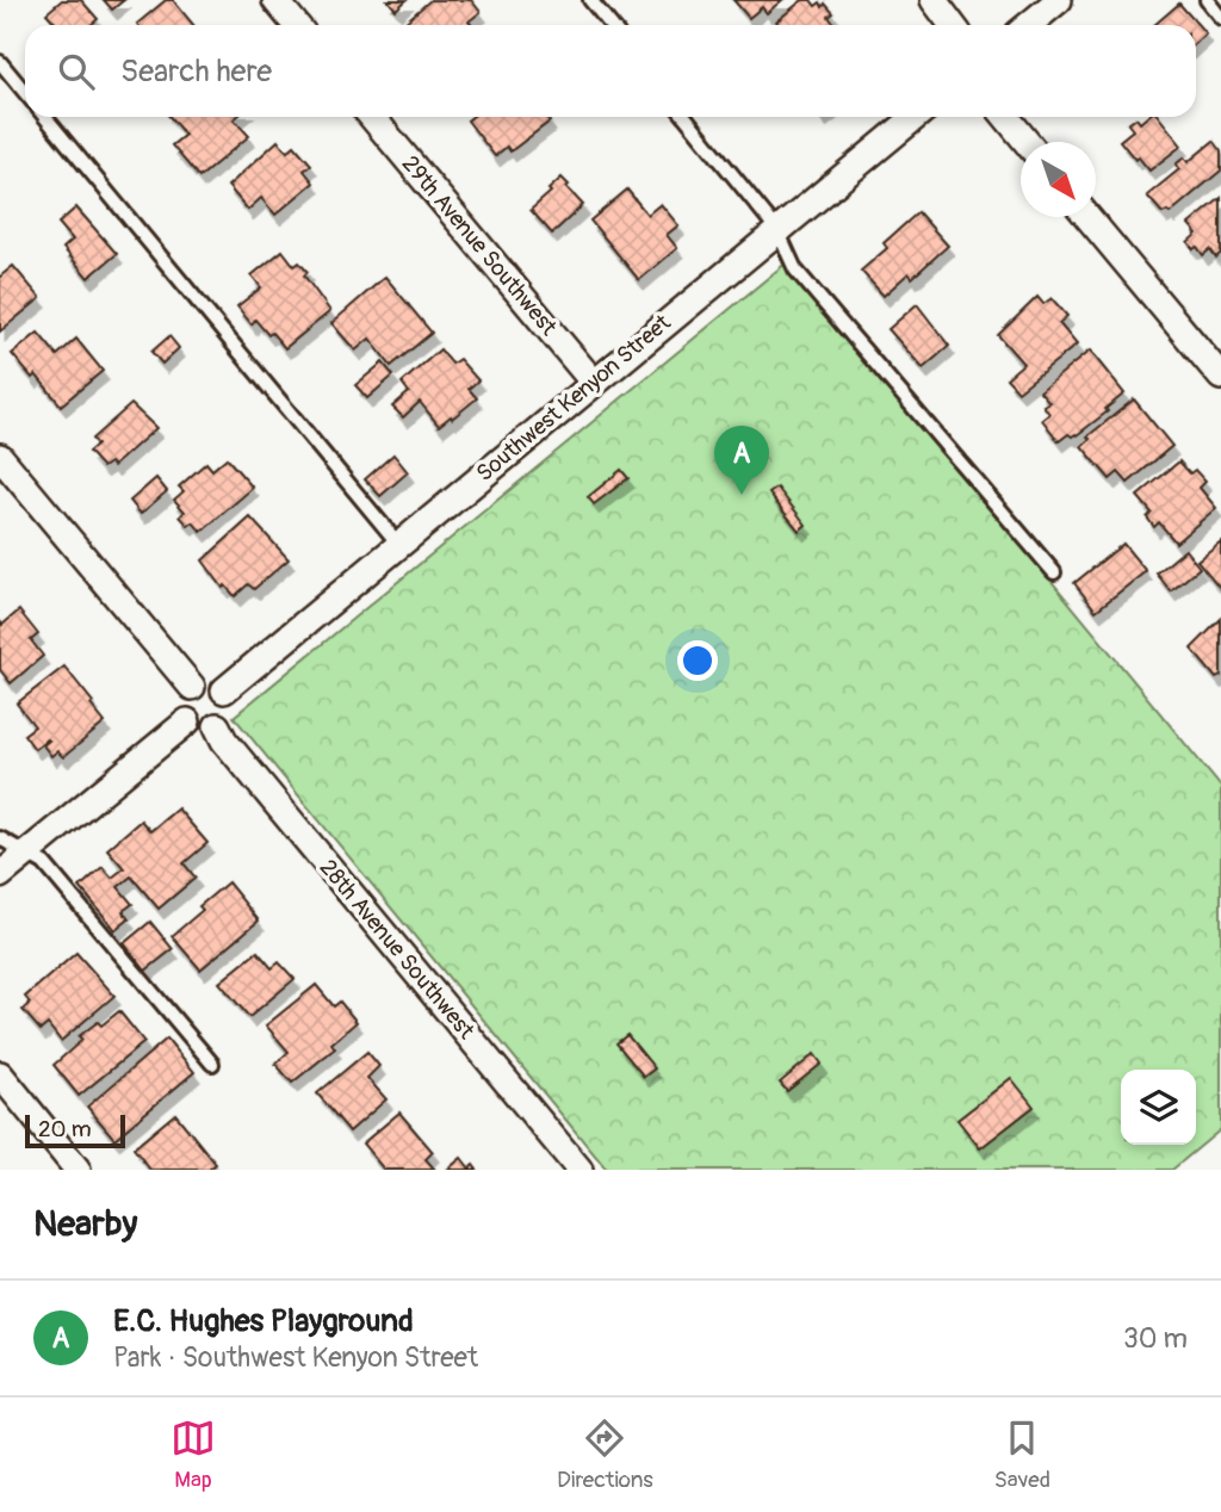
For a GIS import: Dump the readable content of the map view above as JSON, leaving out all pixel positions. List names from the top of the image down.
{
  "streets": {
    "street": ["29th Avenue Southwest", "Southwest Kenyon Street", "28th Avenue Southwest"]
  },
  "crossings": [
    ["29th Avenue Southwest", "Southwest Kenyon Street"],
    ["Southwest Kenyon Street", "28th Avenue Southwest"]
  ],
  "scale_bar": "20 m",
  "north": "bottom right",
  "page": {
    "search": "Search here",
    "pins": "A",
    "scale": "20 m",
    "heading": "Nearby",
    "list": [
      {
        "mark": "A",
        "name": "E.C. Hughes Playground",
        "note": "Park · Southwest Kenyon Street",
        "value": "30 m"
      }
    ],
    "nav": ["Map", "Directions", "Saved"]
  }
}
